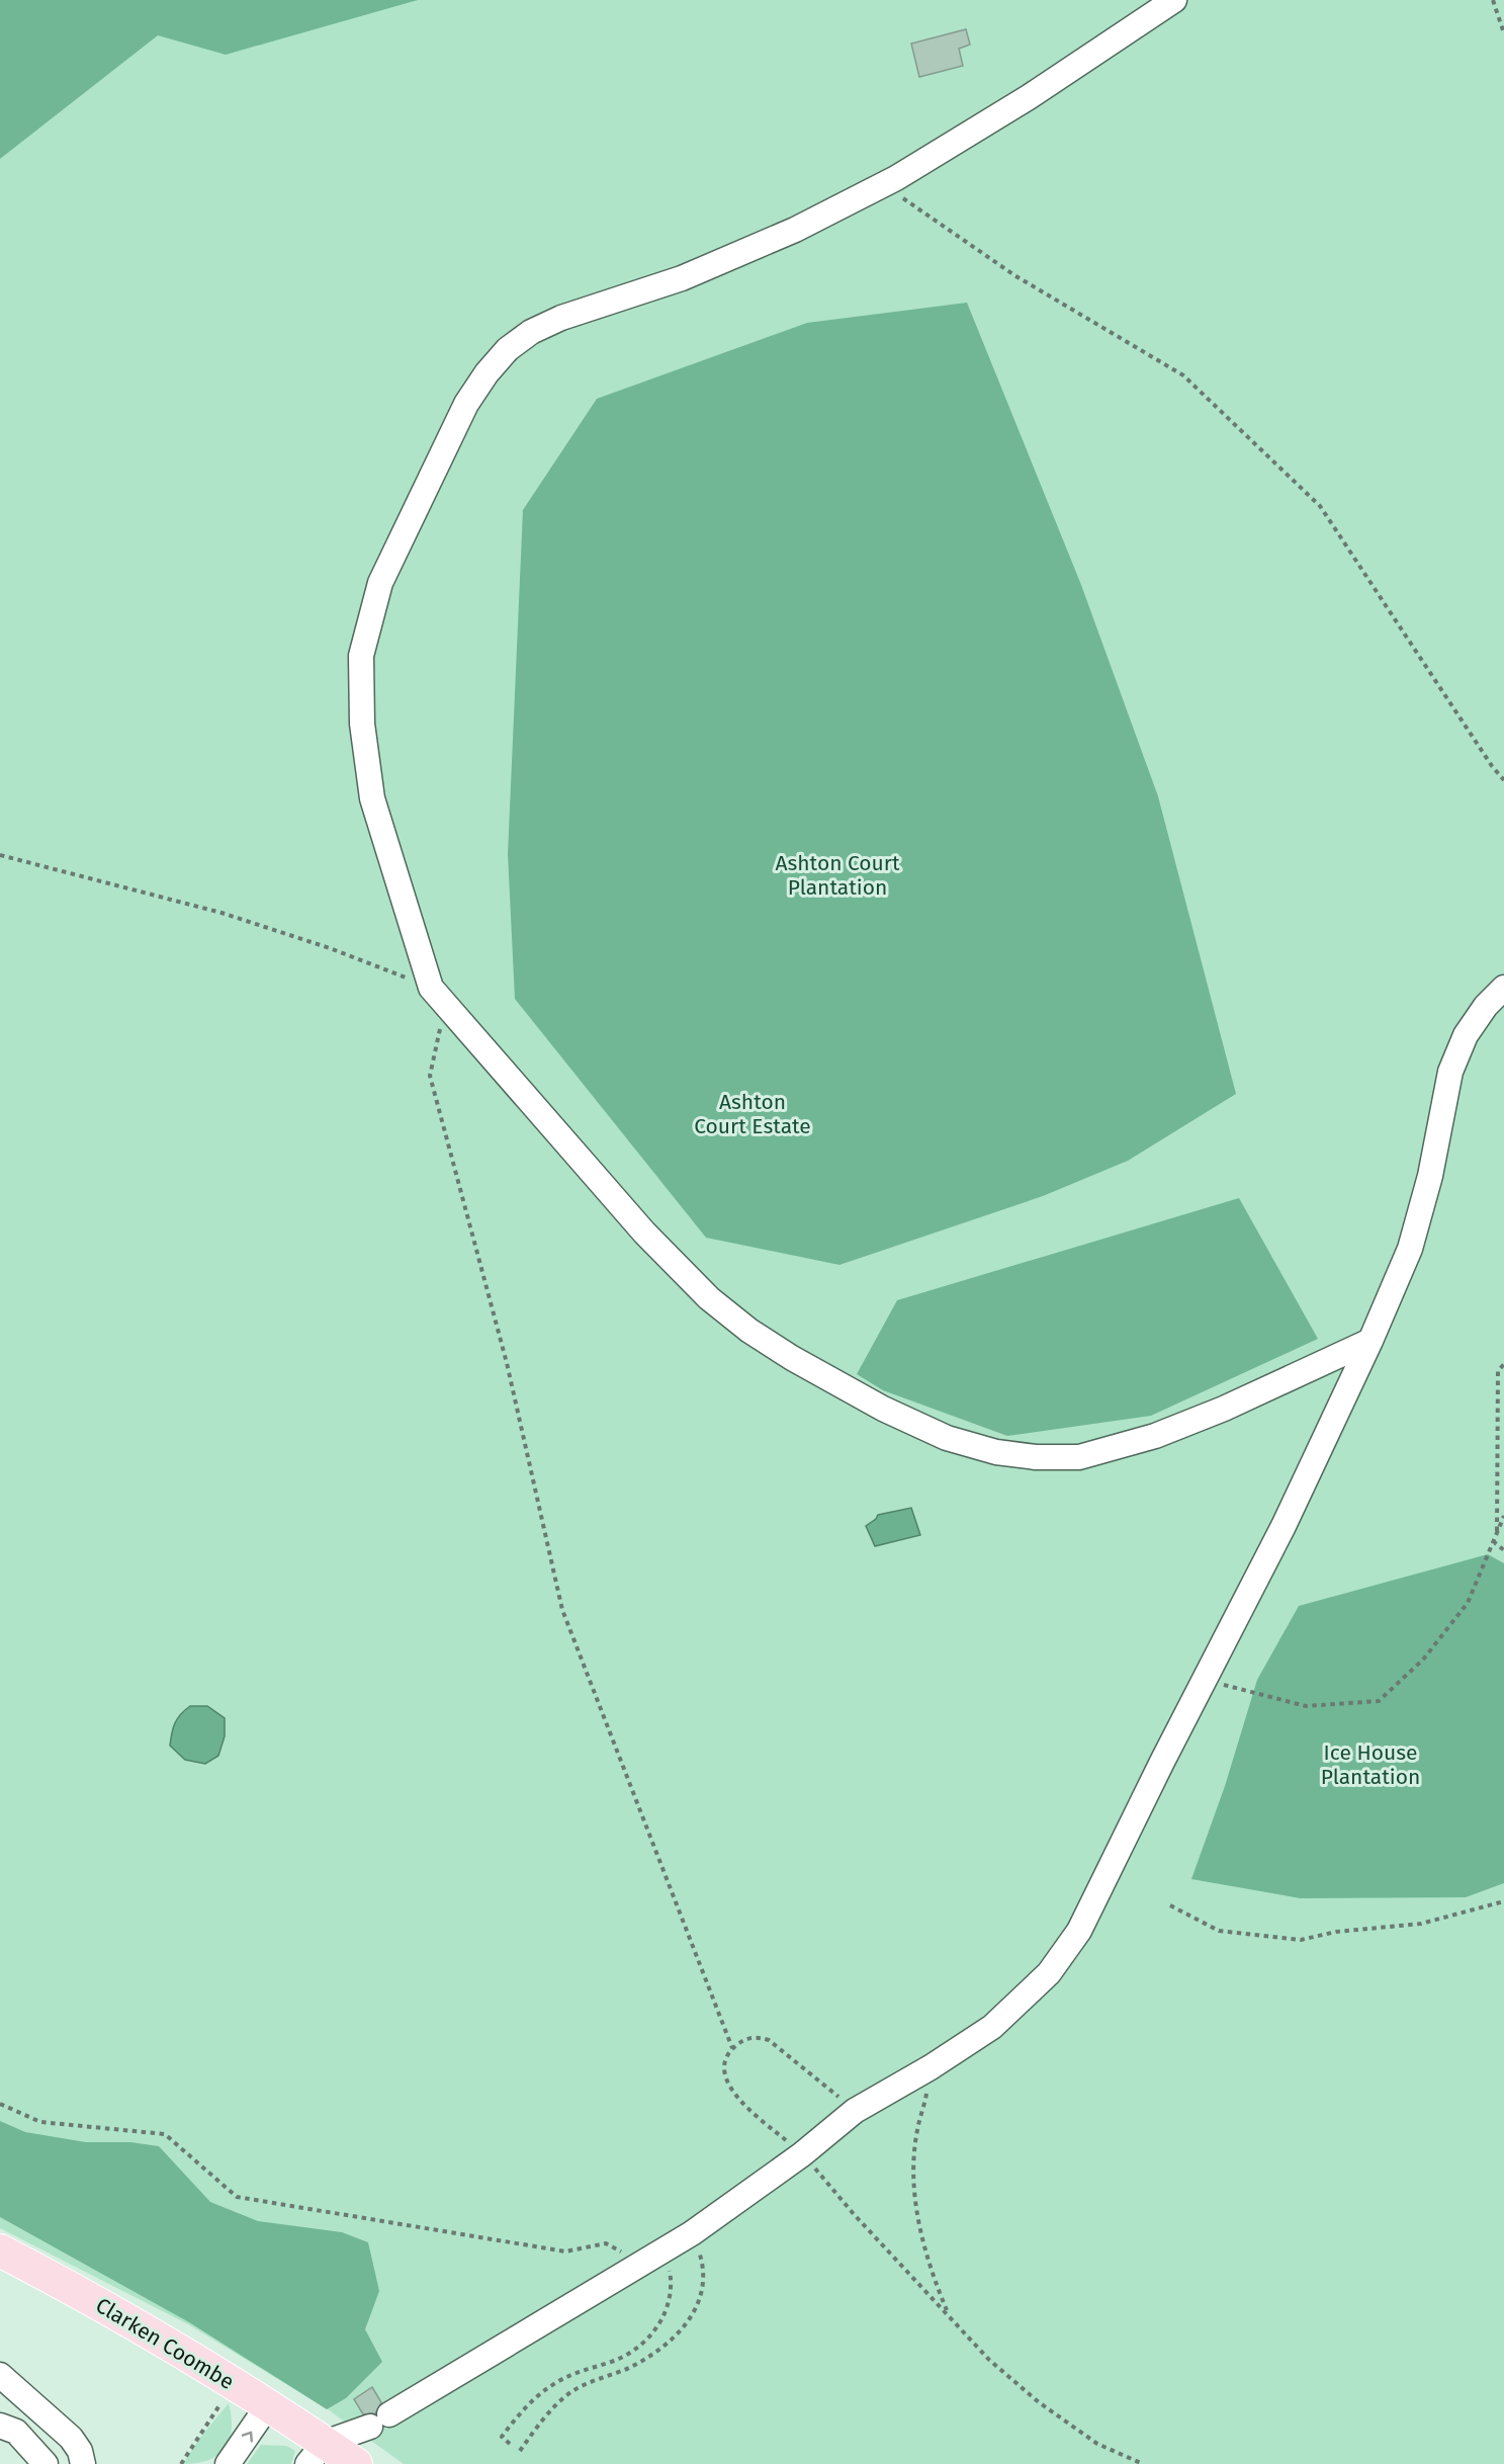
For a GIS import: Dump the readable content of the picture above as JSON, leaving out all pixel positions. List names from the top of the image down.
{
  "streets": {
    "main road": ["Clarken Coombe"]
  },
  "parks": ["Ashton Court Plantation", "Ashton Court Estate", "Ice House Plantation"]
}
